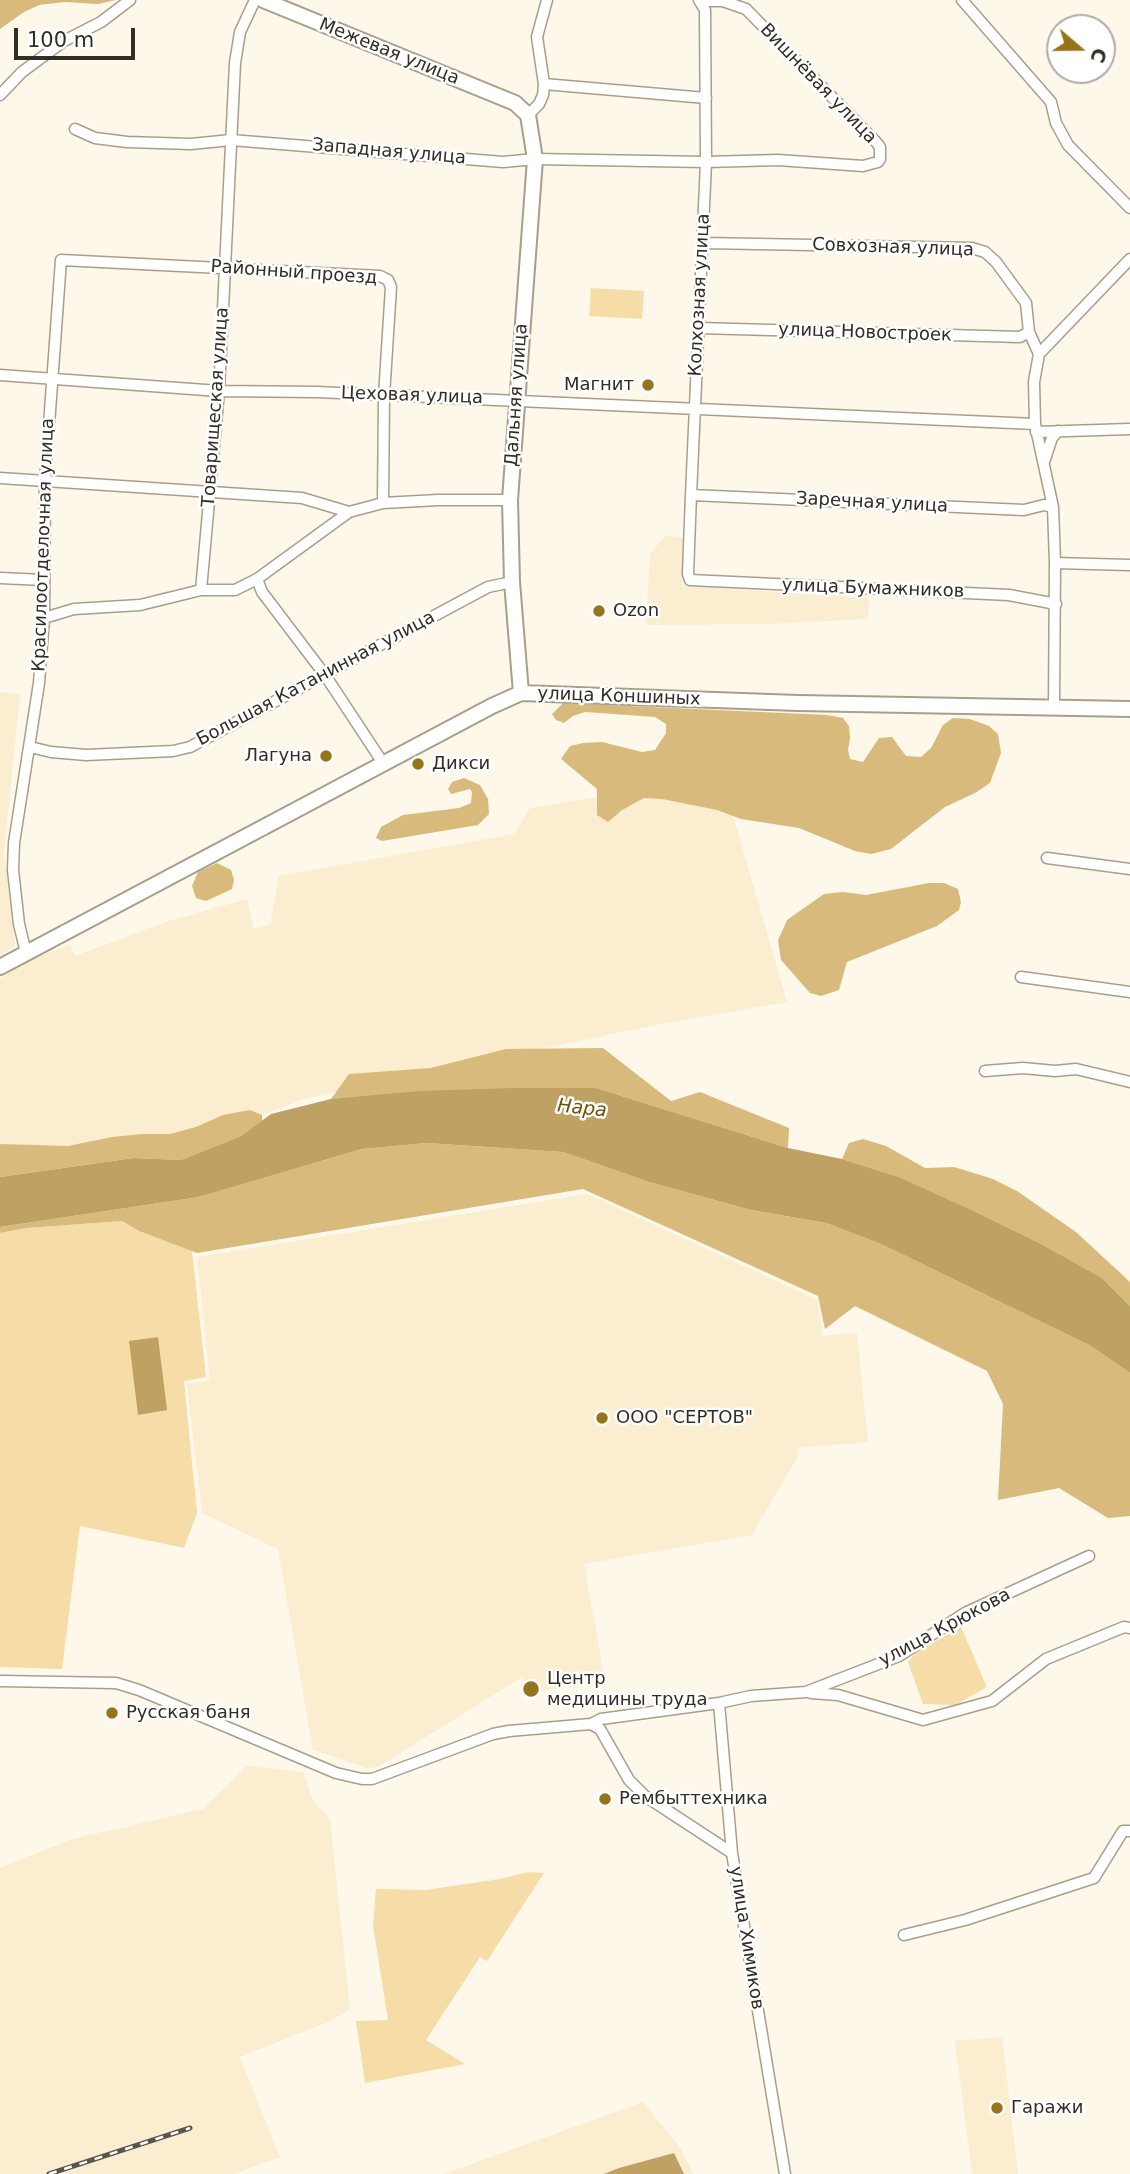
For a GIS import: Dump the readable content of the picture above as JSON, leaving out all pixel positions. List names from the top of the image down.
{
  "streets": {
    "main road": ["Межевая улица", "Дальняя улица", "улица Коншиных"],
    "street": [
      "Вишнёвая улица",
      "Западная улица",
      "Совхозная улица",
      "Районный проезд",
      "Колхозная улица",
      "улица Новостроек",
      "Цеховая улица",
      "Товарищеская улица",
      "Заречная улица",
      "Красилоотделочная улица",
      "улица Бумажников",
      "Большая Катанинная улица",
      "улица Крюкова",
      "улица Химиков"
    ]
  },
  "crossings": [
    ["Межевая улица", "Дальняя улица"],
    ["Вишнёвая улица", "Западная улица"],
    ["Вишнёвая улица", "Колхозная улица"],
    ["Западная улица", "Колхозная улица"],
    ["Западная улица", "Дальняя улица"],
    ["Западная улица", "Товарищеская улица"],
    ["Совхозная улица", "Колхозная улица"],
    ["Совхозная улица", "улица Новостроек"],
    ["Районный проезд", "Цеховая улица"],
    ["Районный проезд", "Товарищеская улица"],
    ["Районный проезд", "Красилоотделочная улица"],
    ["Колхозная улица", "улица Новостроек"],
    ["Колхозная улица", "Цеховая улица"],
    ["Колхозная улица", "Заречная улица"],
    ["Колхозная улица", "улица Бумажников"],
    ["Дальняя улица", "Цеховая улица"],
    ["Дальняя улица", "Большая Катанинная улица"],
    ["Дальняя улица", "улица Коншиных"],
    ["Цеховая улица", "Товарищеская улица"],
    ["Цеховая улица", "Красилоотделочная улица"],
    ["Красилоотделочная улица", "Большая Катанинная улица"],
    ["Красилоотделочная улица", "улица Коншиных"],
    ["улица Крюкова", "улица Химиков"]
  ],
  "water": ["Нара"],
  "places": [
    "Магнит",
    "Ozon",
    "Лагуна",
    "Дикси",
    "ООО \"СЕРТОВ\"",
    "Центр медицины труда",
    "Русская баня",
    "Рембыттехника",
    "Гаражи"
  ],
  "scale_bar": "100 m",
  "north": "right"
}
